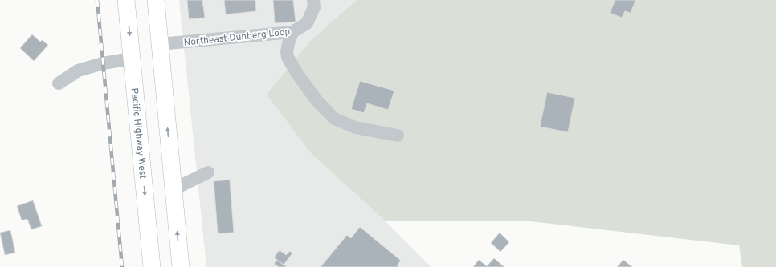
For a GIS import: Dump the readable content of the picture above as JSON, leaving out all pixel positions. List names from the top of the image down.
{
  "streets": {
    "main road": ["Pacific Highway West"],
    "street": ["Northeast Dunberg Loop"]
  }
}
